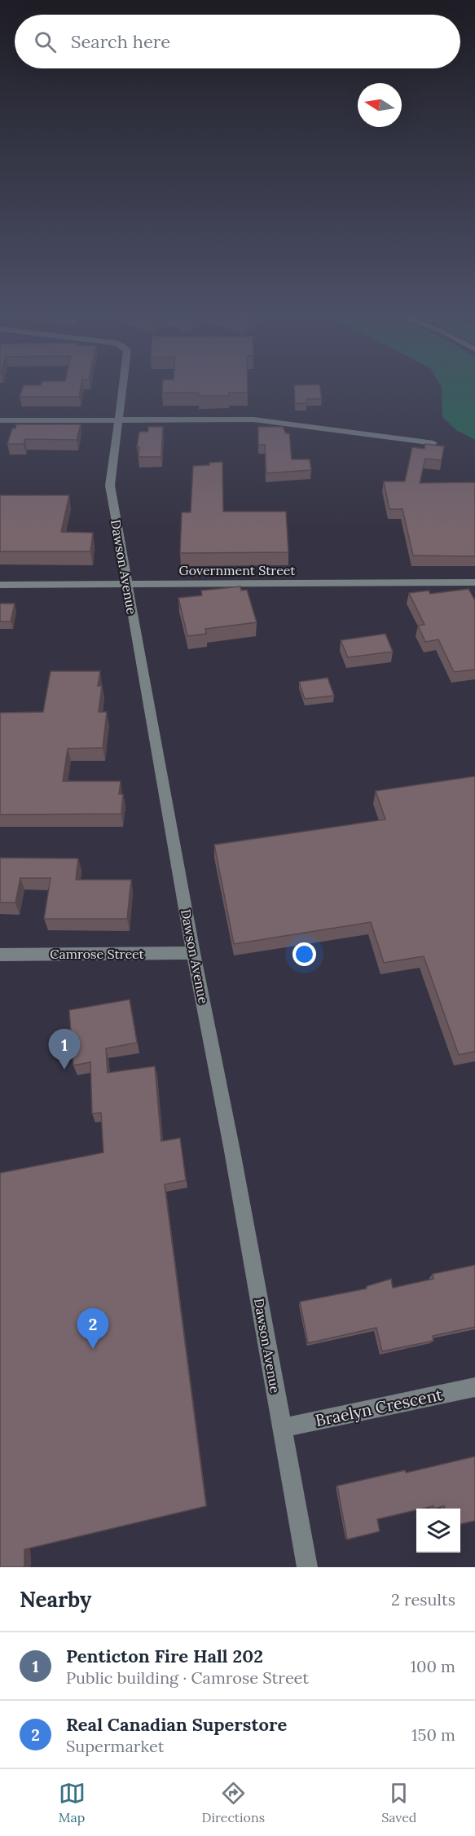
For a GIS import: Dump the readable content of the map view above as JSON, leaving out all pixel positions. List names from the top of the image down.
{
  "streets": {
    "street": [
      "Dawson Avenue",
      "Government Street",
      "Camrose Street",
      "Braelyn Crescent"
    ]
  },
  "crossings": [
    ["Dawson Avenue", "Government Street"],
    ["Dawson Avenue", "Camrose Street"],
    ["Dawson Avenue", "Braelyn Crescent"]
  ],
  "north": "left",
  "page": {
    "search": "Search here",
    "pins": ["1", "2"],
    "heading": ["Nearby", "2 results"],
    "list": [
      {
        "mark": "1",
        "name": "Penticton Fire Hall 202",
        "note": "Public building · Camrose Street",
        "value": "100 m"
      },
      {
        "mark": "2",
        "name": "Real Canadian Superstore",
        "note": "Supermarket",
        "value": "150 m"
      }
    ],
    "nav": ["Map", "Directions", "Saved"]
  }
}
